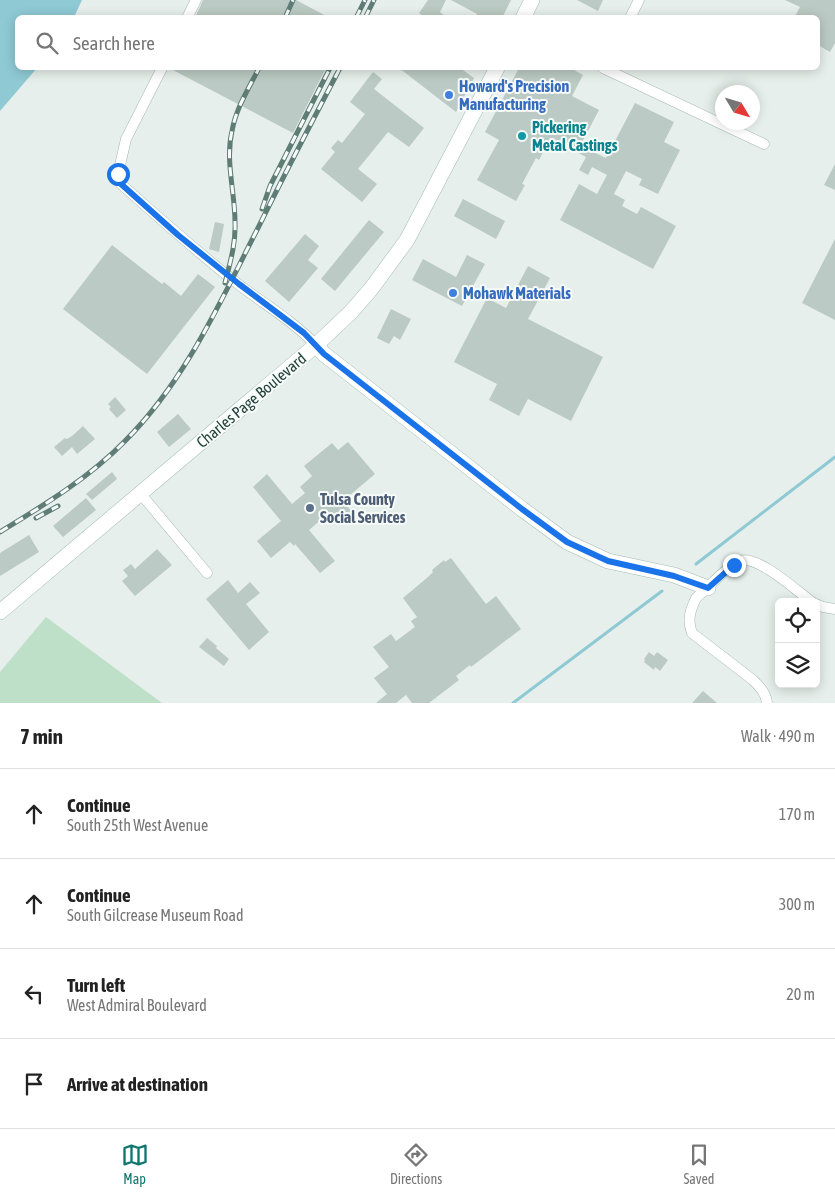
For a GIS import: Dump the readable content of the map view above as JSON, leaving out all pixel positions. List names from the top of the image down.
{
  "streets": {
    "main road": ["Charles Page Boulevard"]
  },
  "places": [
    "Howard's Precision Manufacturing",
    "Pickering Metal Castings",
    "Mohawk Materials",
    "Tulsa County Social Services"
  ],
  "north": "bottom right",
  "page": {
    "search": "Search here",
    "heading": ["7 min", "Walk · 490 m"],
    "list": [
      ["Continue", "South 25th West Avenue", "170 m"],
      ["Continue", "South Gilcrease Museum Road", "300 m"],
      ["Turn left", "West Admiral Boulevard", "20 m"],
      "Arrive at destination"
    ],
    "nav": ["Map", "Directions", "Saved"]
  }
}
